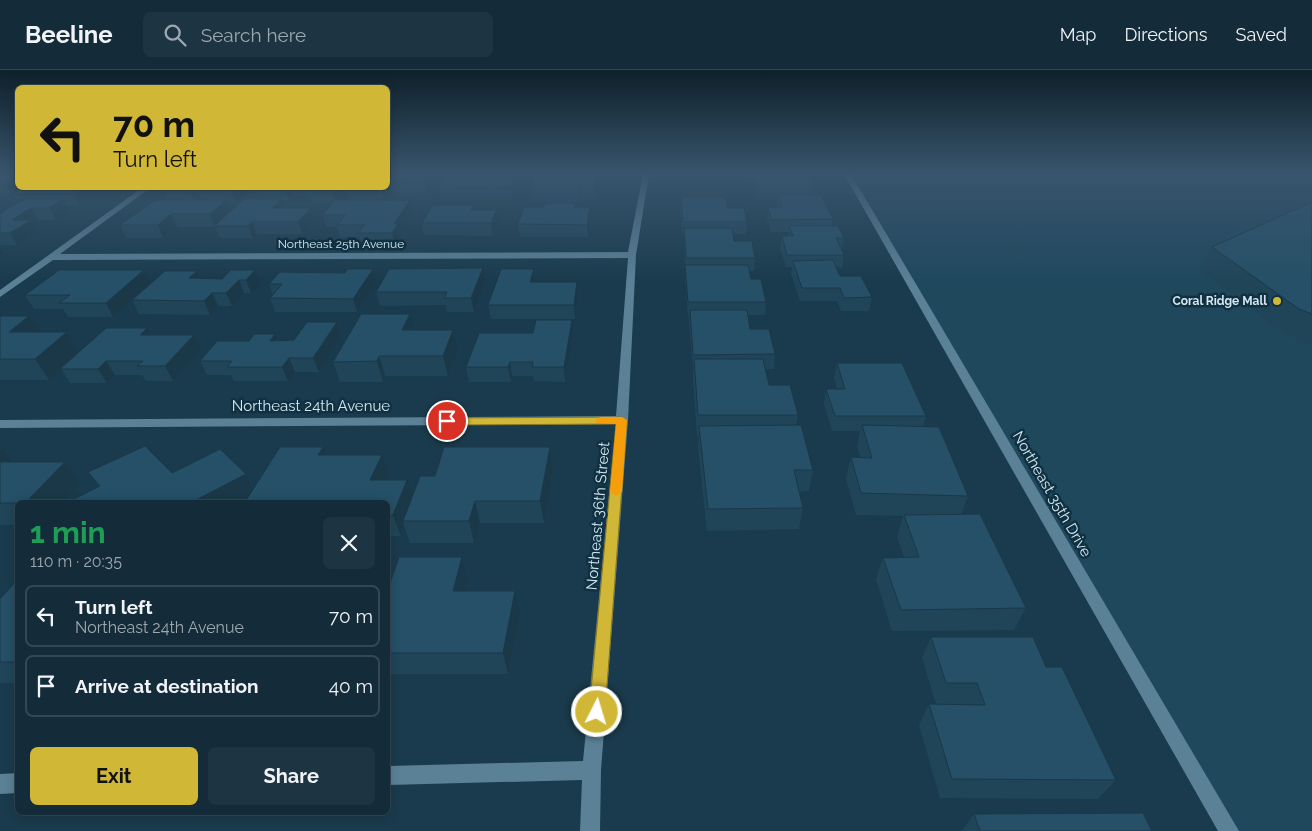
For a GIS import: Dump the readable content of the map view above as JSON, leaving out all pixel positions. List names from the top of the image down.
{
  "streets": {
    "street": [
      "Northeast 25th Avenue",
      "Northeast 24th Avenue",
      "Northeast 35th Drive",
      "Northeast 36th Street"
    ]
  },
  "crossings": [
    ["Northeast 25th Avenue", "Northeast 36th Street"],
    ["Northeast 24th Avenue", "Northeast 36th Street"]
  ],
  "places": ["Coral Ridge Mall"],
  "page": {
    "header": "Beeline",
    "search": "Search here",
    "nav": ["Map", "Directions", "Saved"],
    "turn": ["70 m", "Turn left"],
    "heading": ["1 min", "110 m · 20:35"],
    "list": [
      {
        "name": "Turn left",
        "note": "Northeast 24th Avenue",
        "value": "70 m"
      },
      {
        "name": "Arrive at destination",
        "value": "40 m"
      }
    ],
    "buttons": ["Exit", "Share"]
  }
}
